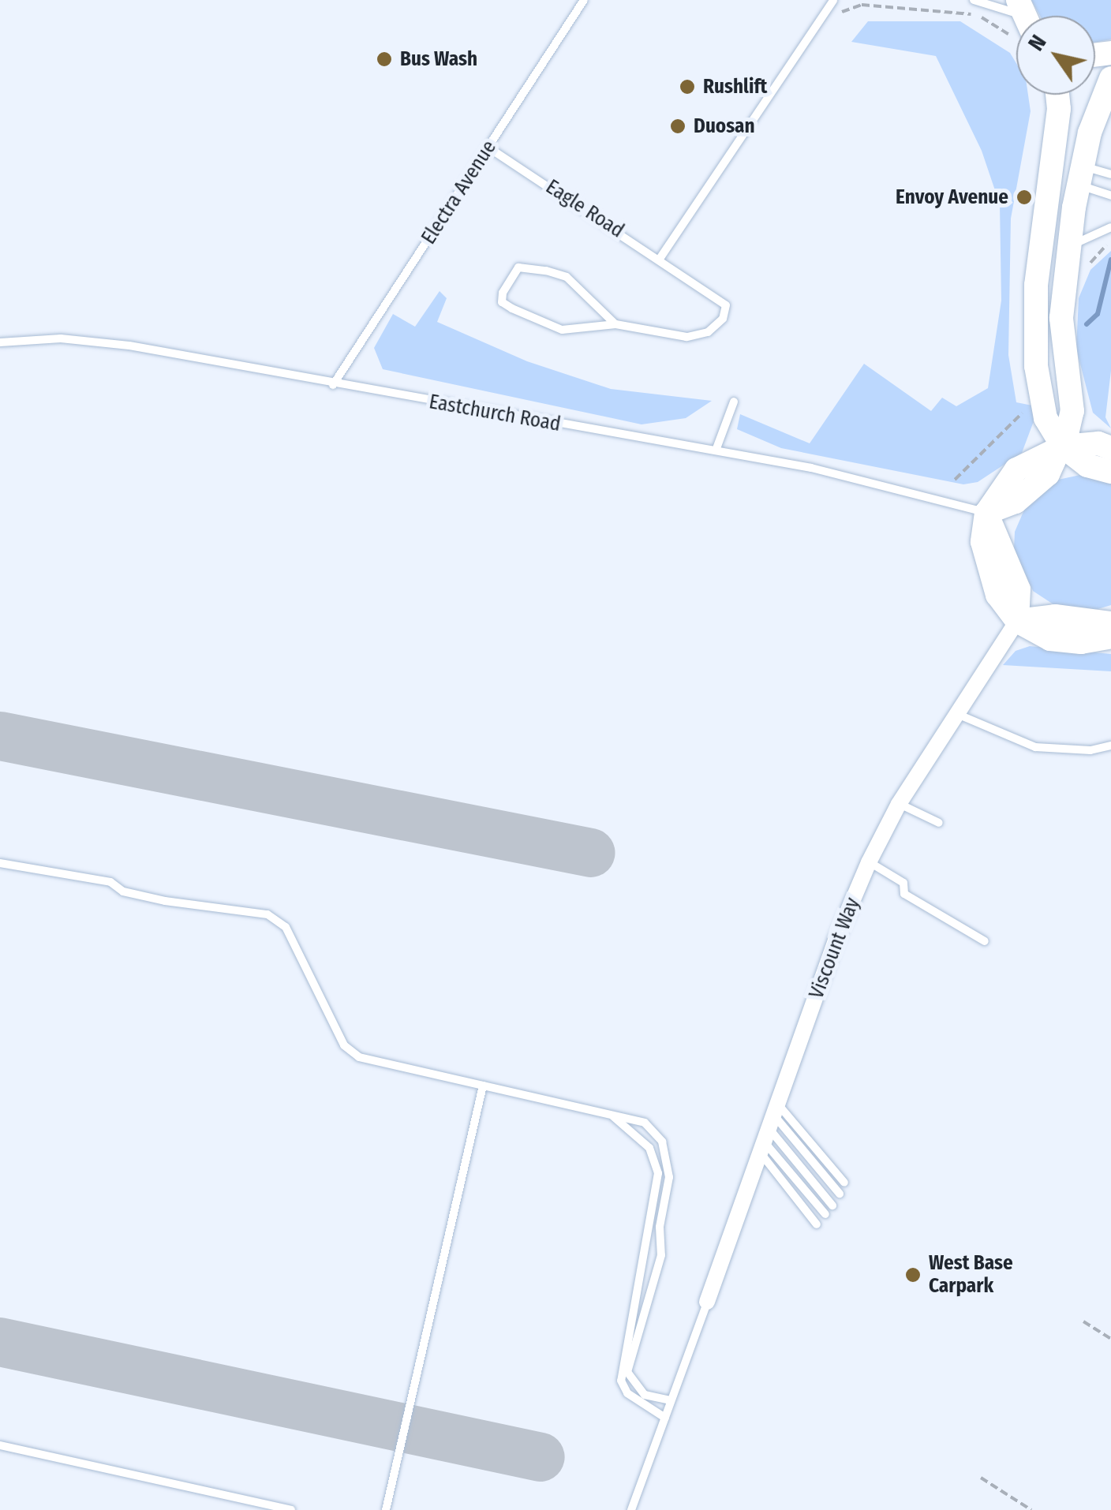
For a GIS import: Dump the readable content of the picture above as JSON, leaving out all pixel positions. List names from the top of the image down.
{
  "streets": {
    "street": ["Viscount Way"],
    "lane": ["Electra Avenue", "Eagle Road", "Eastchurch Road"]
  },
  "crossings": [
    ["Electra Avenue", "Eagle Road"],
    ["Electra Avenue", "Eastchurch Road"]
  ],
  "places": [
    "Bus Wash",
    "Rushlift",
    "Duosan",
    "Envoy Avenue",
    "West Base Carpark"
  ],
  "north": "top left"
}
